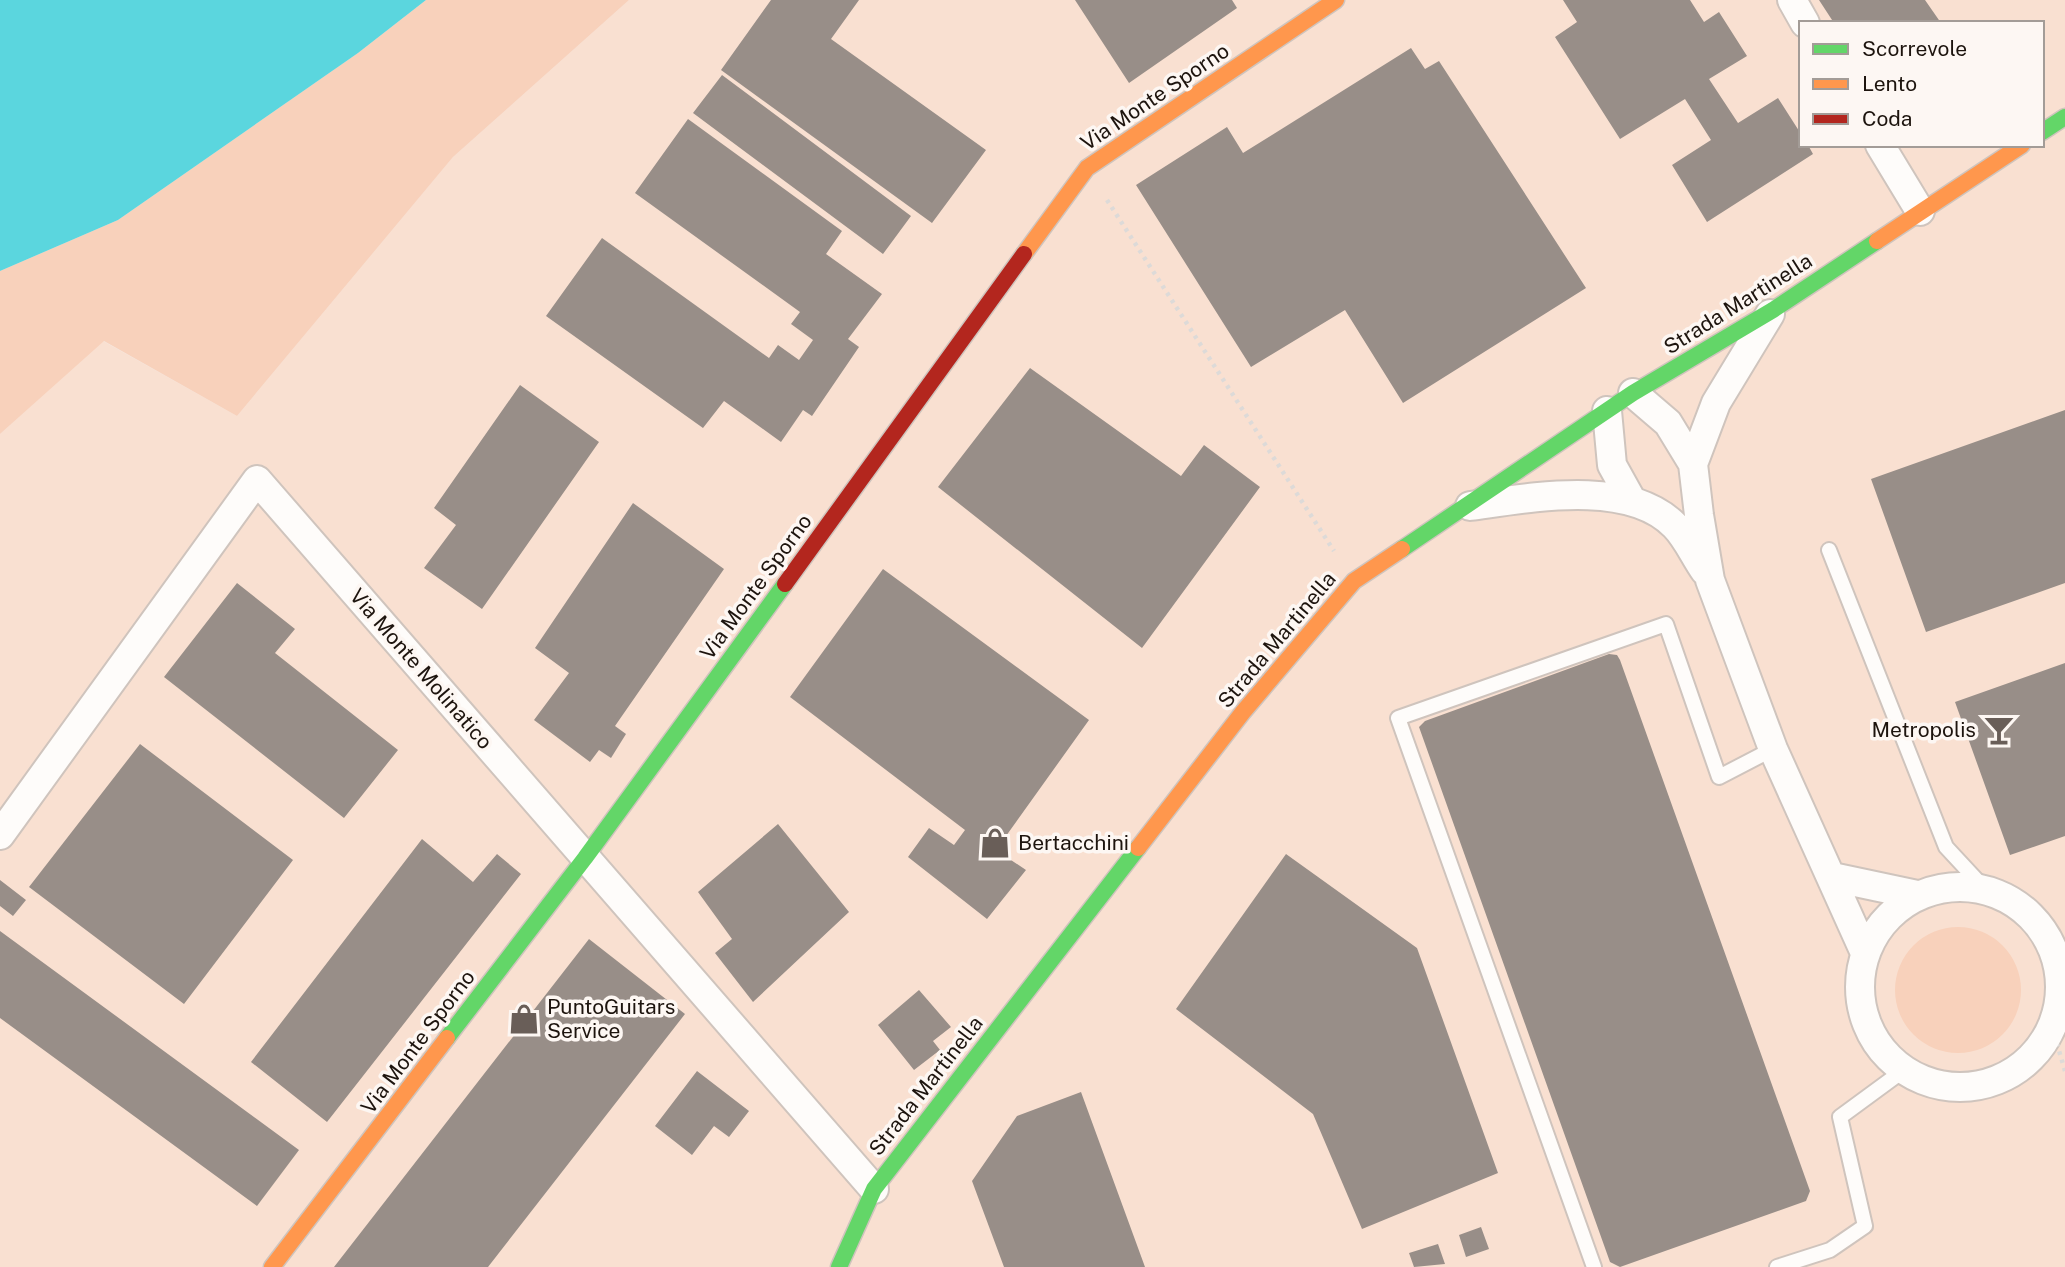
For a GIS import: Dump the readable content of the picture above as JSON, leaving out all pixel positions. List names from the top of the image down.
{
  "streets": {
    "street": ["Via Monte Sporno", "Strada Martinella", "Via Monte Molinatico"]
  },
  "crossings": [
    ["Via Monte Sporno", "Via Monte Molinatico"],
    ["Strada Martinella", "Via Monte Molinatico"]
  ],
  "places": {
    "bar": ["Metropolis"],
    "shop": ["Bertacchini", "PuntoGuitars Service"]
  },
  "legend": ["Scorrevole", "Lento", "Coda"]
}
